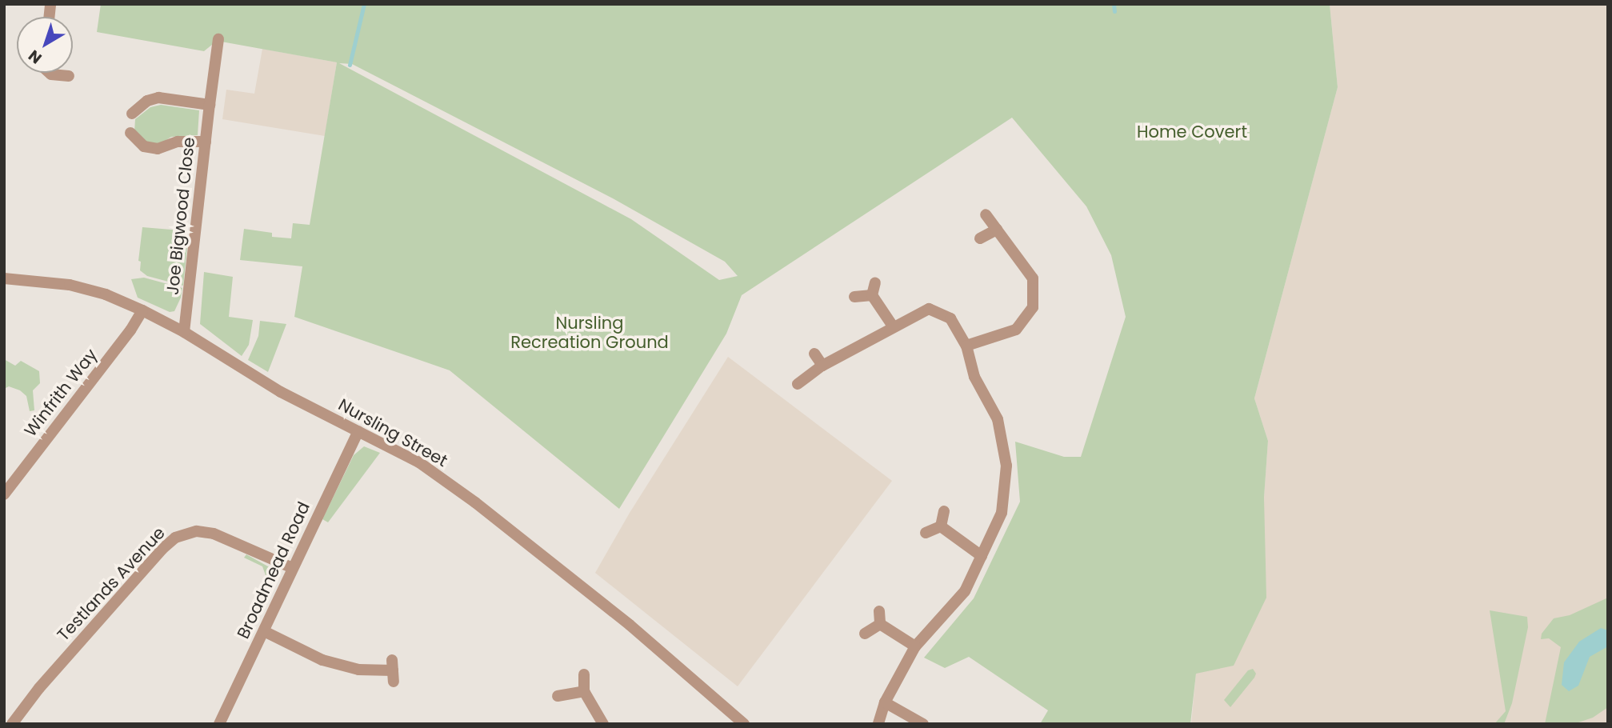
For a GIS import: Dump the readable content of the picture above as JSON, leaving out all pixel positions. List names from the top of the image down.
{
  "streets": {
    "street": [
      "Joe Bigwood Close",
      "Winfrith Way",
      "Nursling Street",
      "Broadmead Road",
      "Testlands Avenue"
    ]
  },
  "crossings": [
    ["Joe Bigwood Close", "Nursling Street"],
    ["Winfrith Way", "Nursling Street"],
    ["Nursling Street", "Broadmead Road"],
    ["Broadmead Road", "Testlands Avenue"]
  ],
  "parks": ["Home Covert", "Nursling Recreation Ground"],
  "north": "bottom left"
}
